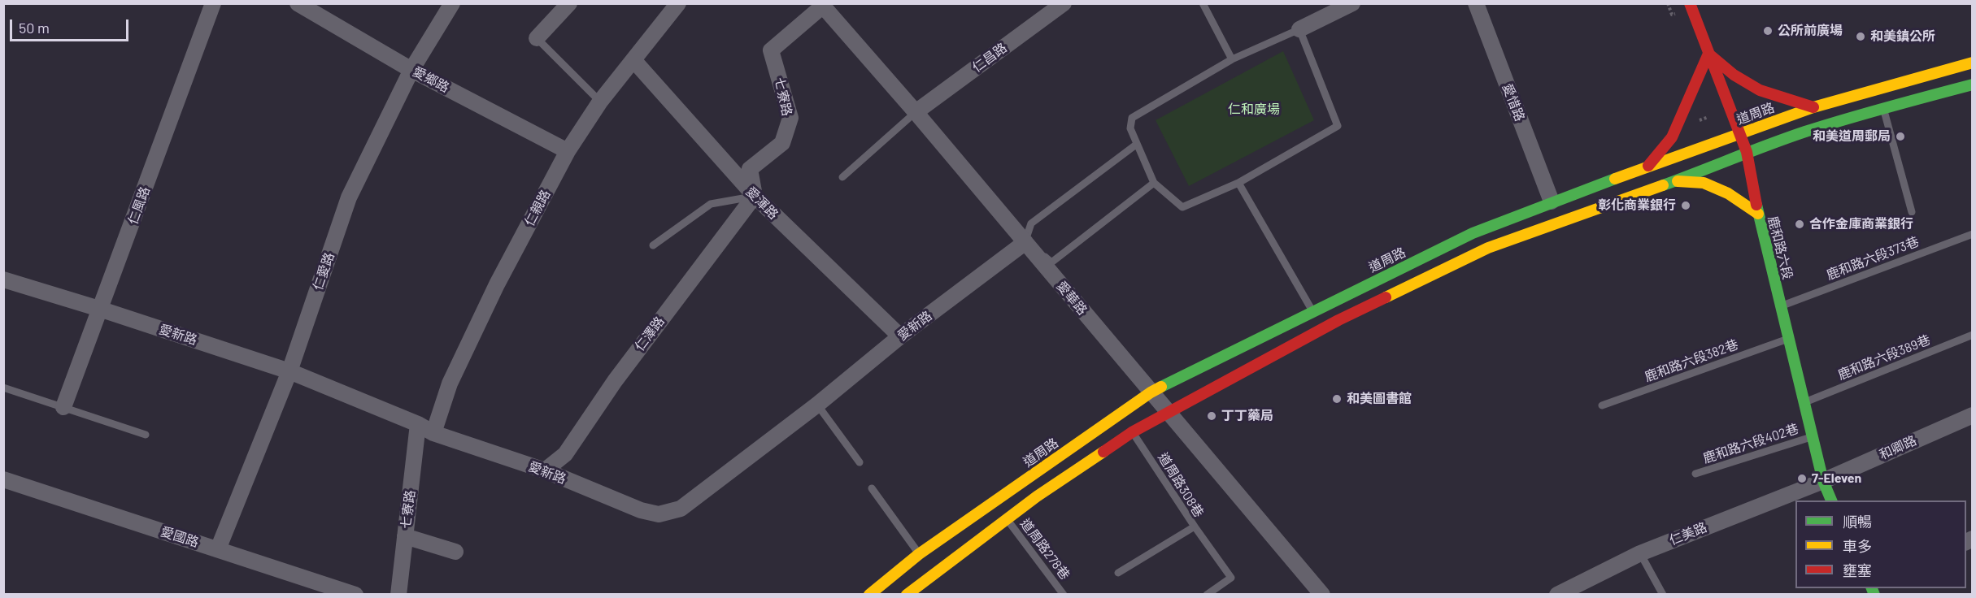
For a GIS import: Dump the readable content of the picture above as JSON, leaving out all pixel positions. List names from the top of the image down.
{
  "streets": {
    "main road": ["道周路", "鹿和路六段"],
    "street": [
      "仁昌路",
      "愛鄉路",
      "七寮路",
      "愛惜路",
      "愛渾路",
      "仁風路",
      "仁親路",
      "仁愛路",
      "愛華路",
      "愛新路",
      "仁澤路",
      "和卿路",
      "仁美路",
      "愛國路"
    ],
    "lane": [
      "鹿和路六段373巷",
      "鹿和路六段389巷",
      "鹿和路六段382巷",
      "鹿和路六段402巷",
      "道周路308巷",
      "道周路278巷"
    ]
  },
  "crossings": [
    ["仁昌路", "愛華路"],
    ["愛鄉路", "仁親路"],
    ["愛鄉路", "仁愛路"],
    ["七寮路", "愛渾路"],
    ["七寮路", "愛華路"],
    ["七寮路", "愛新路"],
    ["七寮路", "仁澤路"],
    ["愛惜路", "道周路"],
    ["道周路", "鹿和路六段"],
    ["道周路", "愛華路"],
    ["愛渾路", "仁親路"],
    ["愛渾路", "愛新路"],
    ["愛渾路", "仁澤路"],
    ["仁風路", "愛新路"],
    ["仁親路", "愛新路"],
    ["鹿和路六段", "鹿和路六段373巷"],
    ["鹿和路六段", "鹿和路六段389巷"],
    ["鹿和路六段", "鹿和路六段382巷"],
    ["鹿和路六段", "鹿和路六段402巷"],
    ["鹿和路六段", "和卿路"],
    ["鹿和路六段", "仁美路"],
    ["仁愛路", "愛新路"],
    ["仁愛路", "愛國路"],
    ["愛華路", "愛新路"],
    ["愛新路", "仁澤路"],
    ["和卿路", "仁美路"]
  ],
  "parks": ["仁和廣場"],
  "places": [
    "公所前廣場",
    "和美鎮公所",
    "和美道周郵局",
    "彰化商業銀行",
    "合作金庫商業銀行",
    "和美圖書館",
    "丁丁藥局",
    "7-Eleven"
  ],
  "legend": ["順暢", "車多", "壅塞"],
  "scale_bar": "50 m"
}
